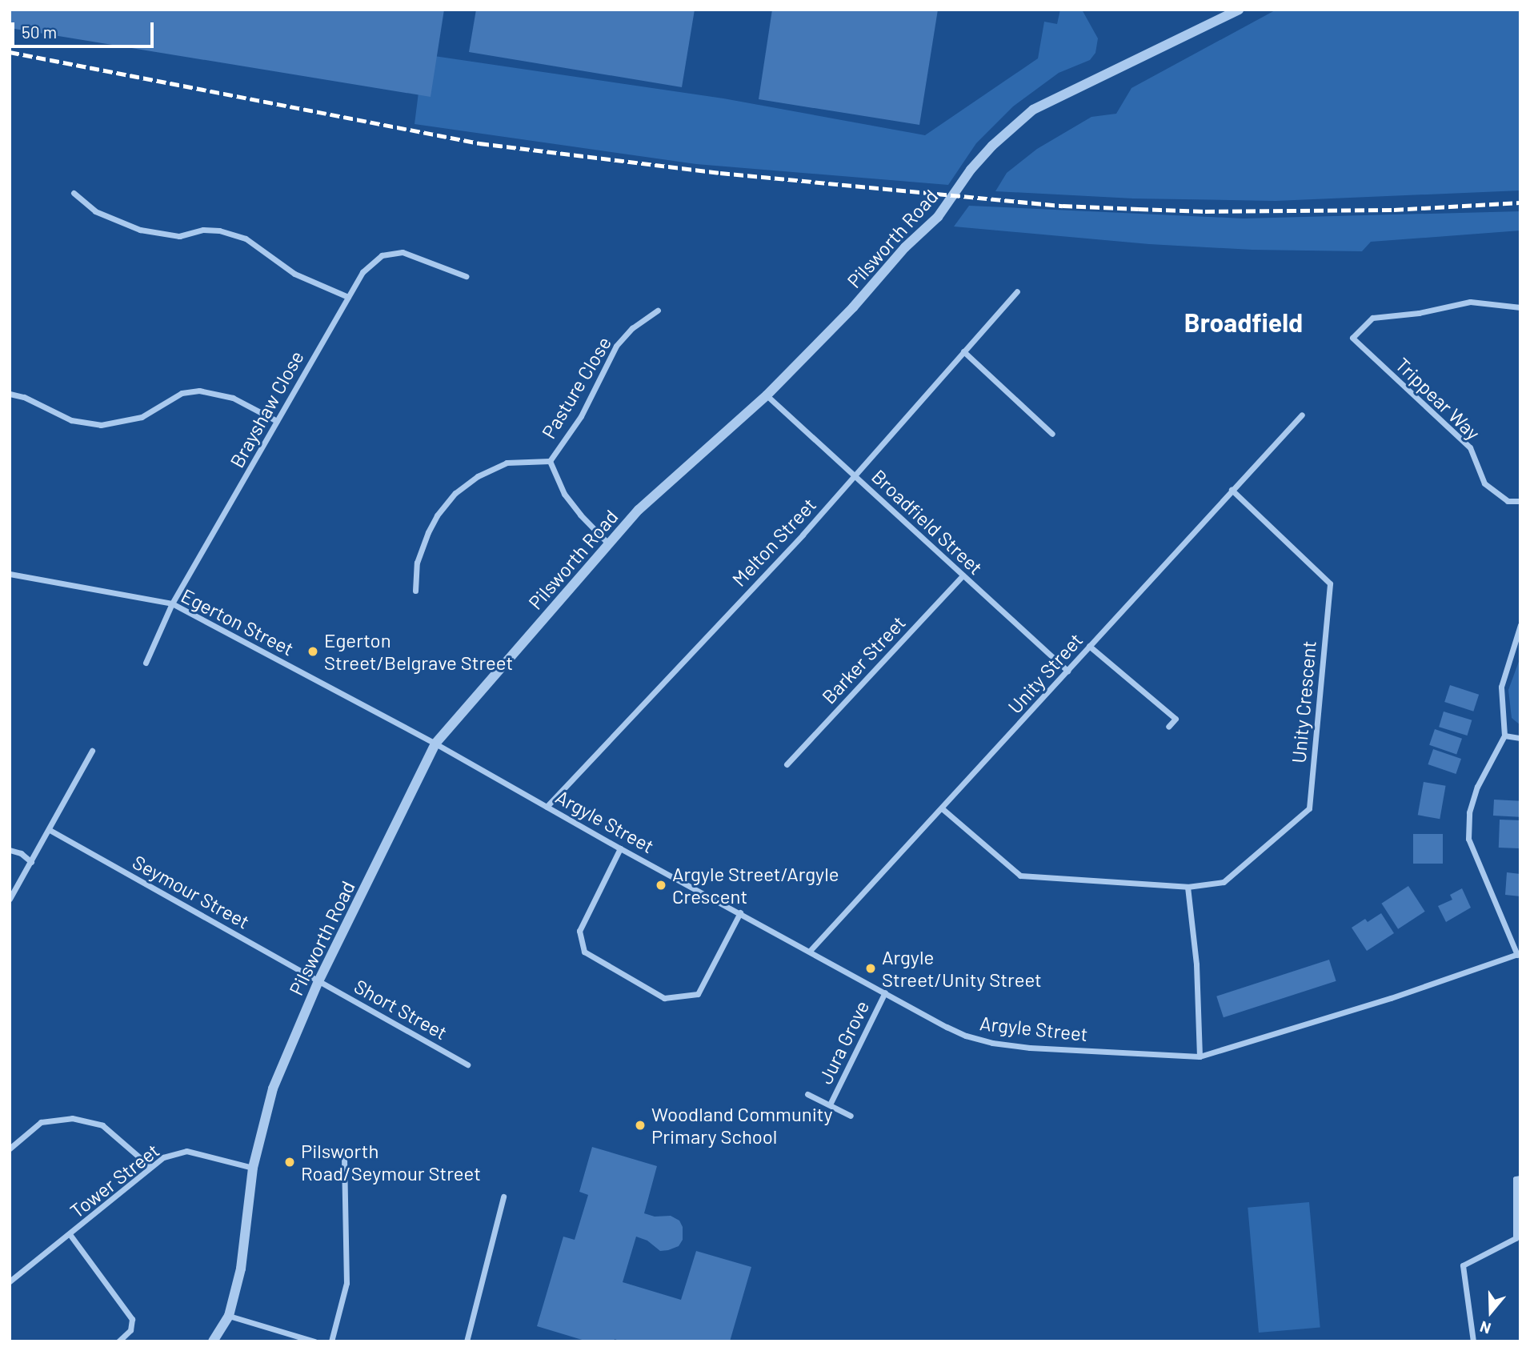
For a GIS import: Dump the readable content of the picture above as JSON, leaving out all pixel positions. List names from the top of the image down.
{
  "streets": {
    "street": [
      "Pilsworth Road",
      "Pasture Close",
      "Trippear Way",
      "Brayshaw Close",
      "Broadfield Street",
      "Melton Street",
      "Egerton Street",
      "Barker Street",
      "Unity Street",
      "Unity Crescent",
      "Argyle Street",
      "Seymour Street",
      "Short Street",
      "Jura Grove",
      "Tower Street"
    ]
  },
  "crossings": [
    ["Pilsworth Road", "Broadfield Street"],
    ["Pilsworth Road", "Egerton Street"],
    ["Pilsworth Road", "Argyle Street"],
    ["Pilsworth Road", "Seymour Street"],
    ["Pilsworth Road", "Short Street"],
    ["Pilsworth Road", "Tower Street"],
    ["Brayshaw Close", "Egerton Street"],
    ["Broadfield Street", "Melton Street"],
    ["Broadfield Street", "Barker Street"],
    ["Broadfield Street", "Unity Street"],
    ["Melton Street", "Argyle Street"],
    ["Egerton Street", "Argyle Street"],
    ["Unity Street", "Unity Crescent"],
    ["Unity Street", "Argyle Street"],
    ["Argyle Street", "Jura Grove"],
    ["Seymour Street", "Short Street"]
  ],
  "districts": ["Broadfield"],
  "places": [
    "Egerton Street/Belgrave Street",
    "Argyle Street/Argyle Crescent",
    "Argyle Street/Unity Street",
    "Woodland Community Primary School",
    "Pilsworth Road/Seymour Street"
  ],
  "scale_bar": "50 m",
  "north": "bottom"
}
